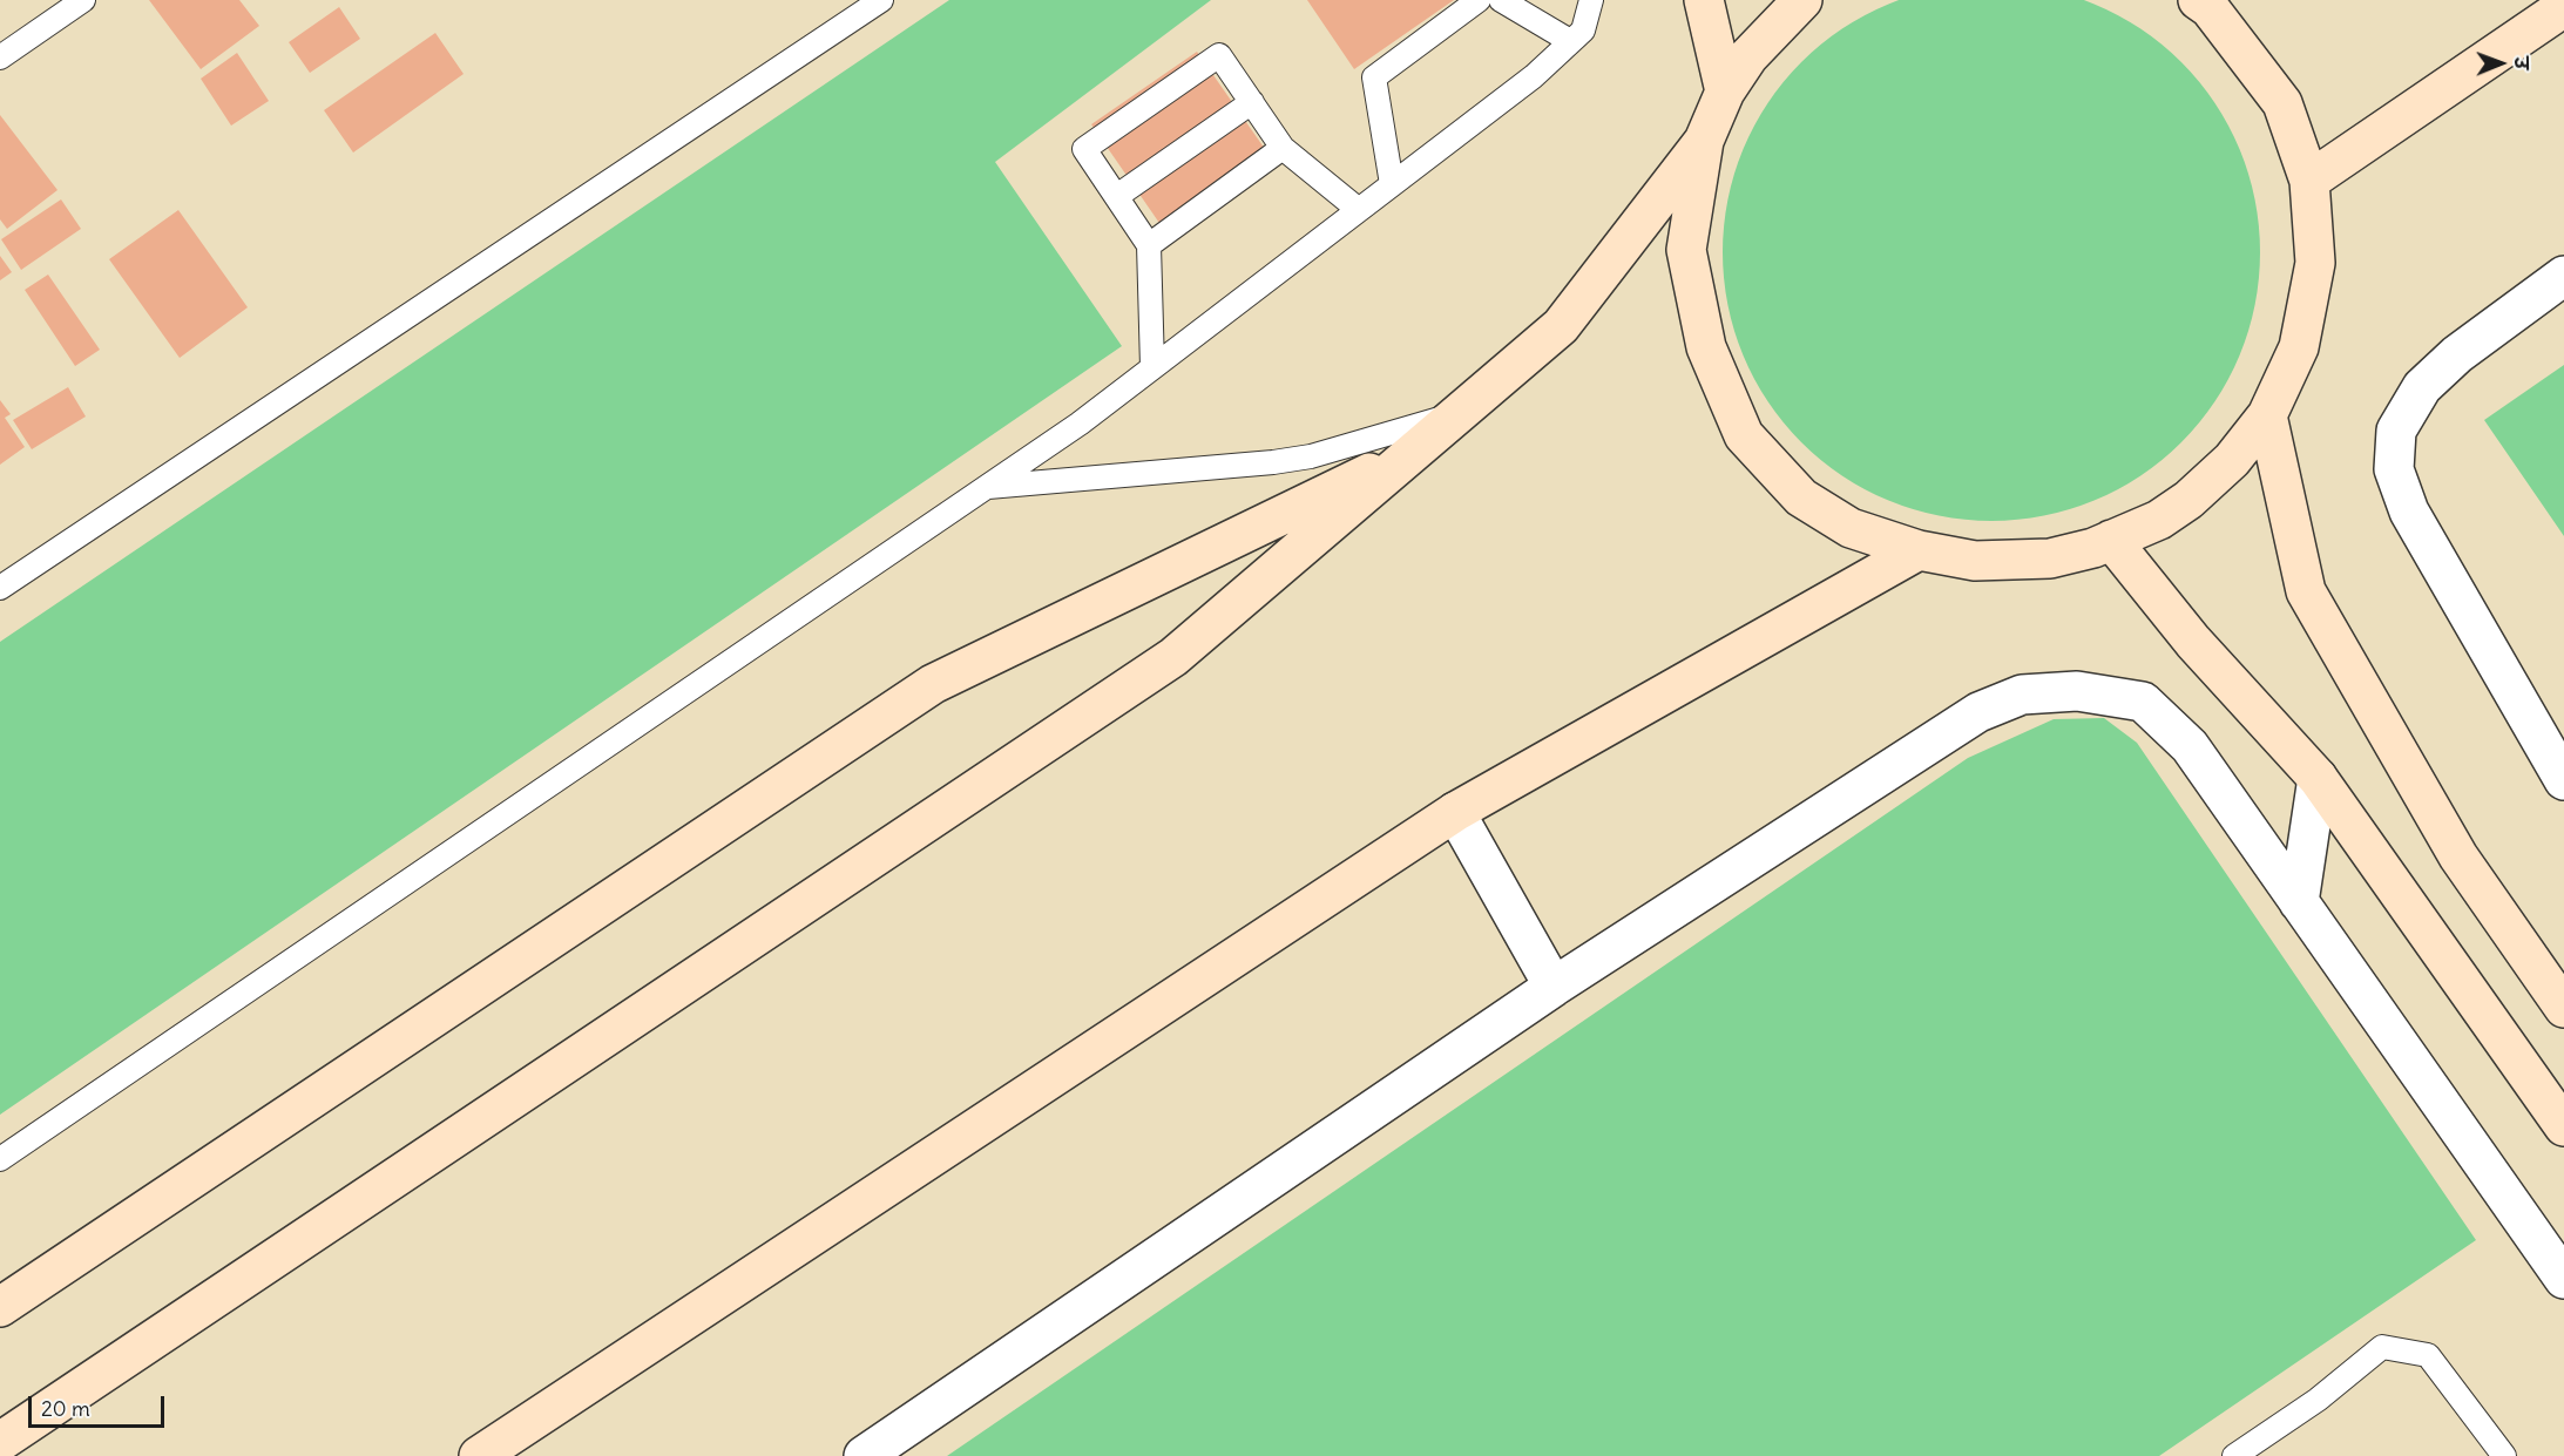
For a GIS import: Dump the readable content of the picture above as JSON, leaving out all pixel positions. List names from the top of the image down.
{
  "scale_bar": "20 m",
  "north": "right"
}
